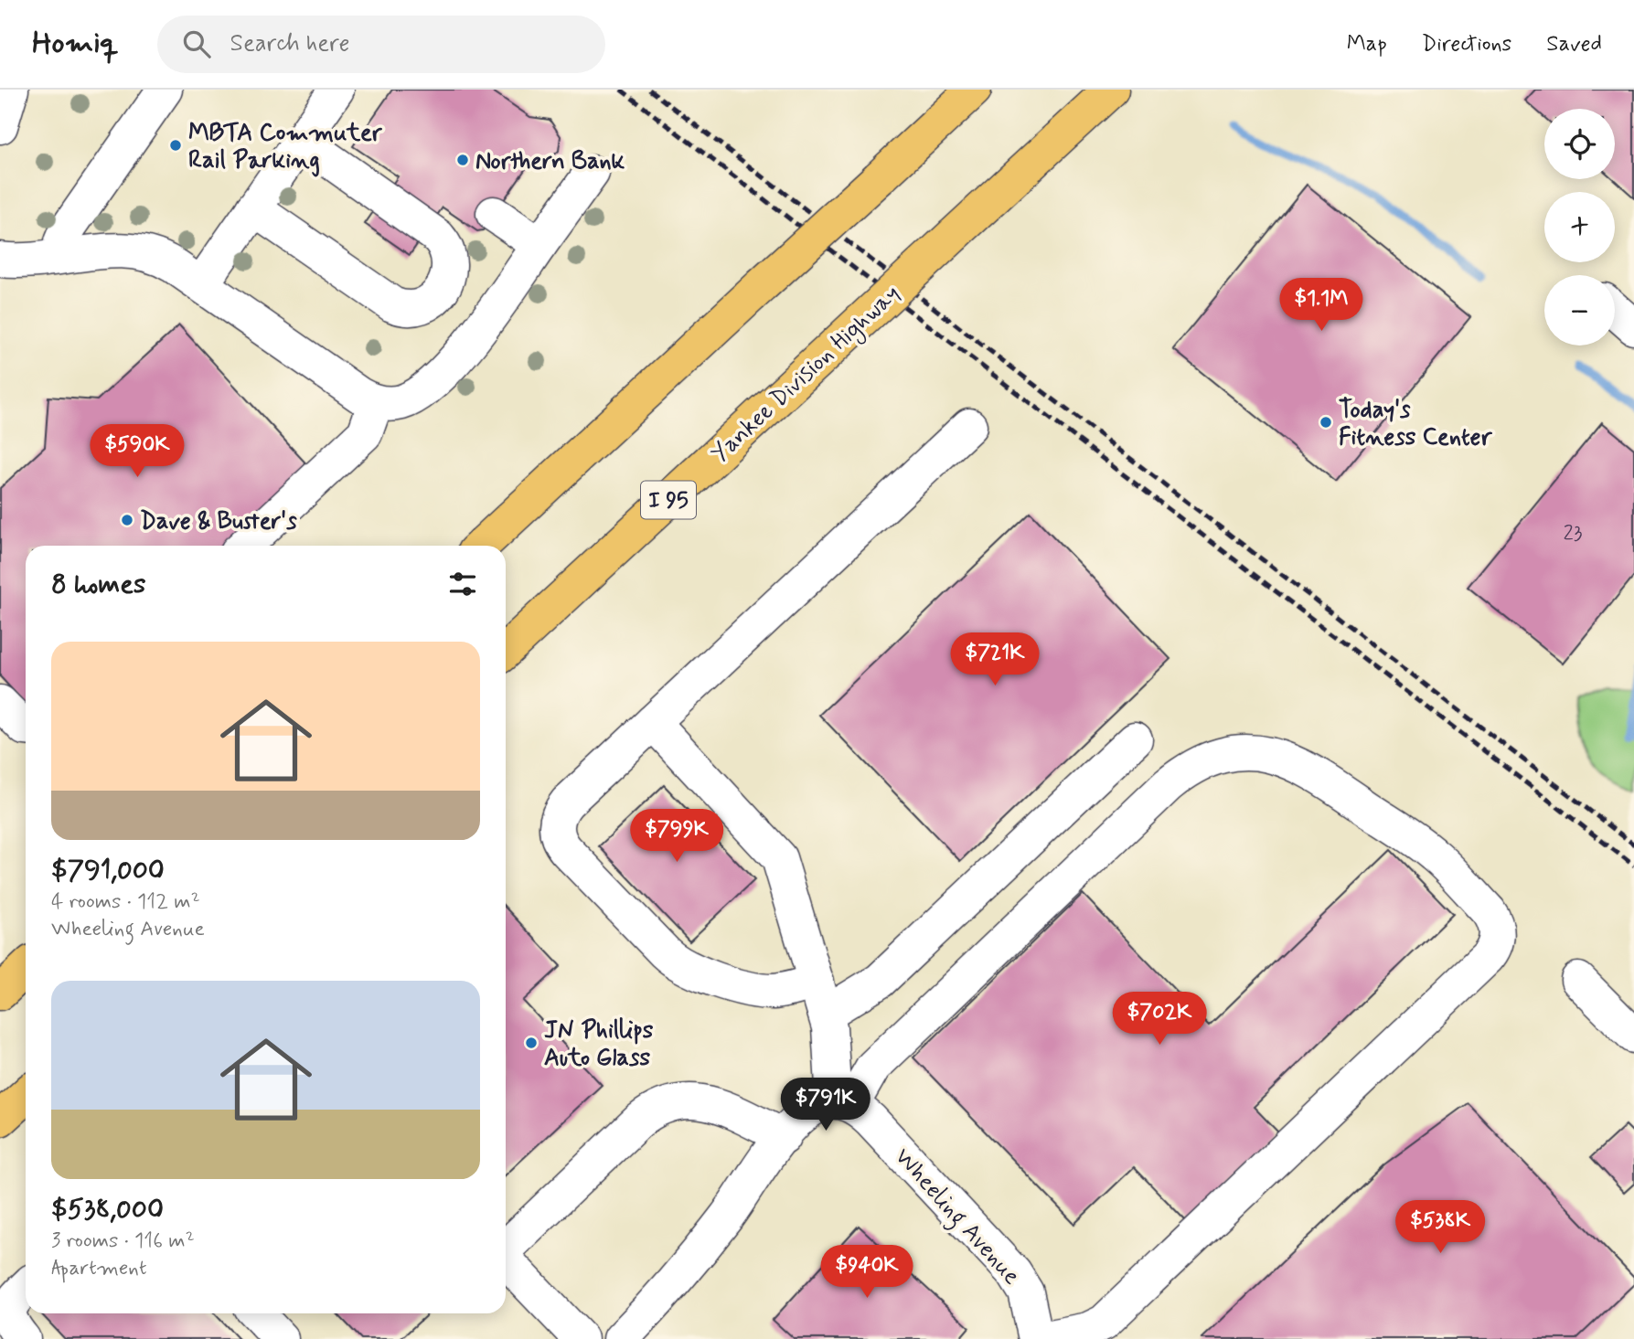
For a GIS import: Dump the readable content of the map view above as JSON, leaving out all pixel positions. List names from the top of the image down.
{
  "streets": {
    "highway": ["Yankee Division Highway", "I 95"],
    "street": ["Wheeling Avenue"]
  },
  "places": [
    "MBTA Commuter Rail Parking",
    "Northern Bank",
    "Today's Fitness Center",
    "Dave & Buster's",
    "JN Phillips Auto Glass"
  ],
  "house_numbers": ["23"],
  "page": {
    "header": "Homiq",
    "search": "Search here",
    "nav": ["Map", "Directions", "Saved"],
    "map_buttons": ["+", "−"],
    "price": [
      "$1.1M",
      "$590K",
      "$721K",
      "$799K",
      "$702K",
      "$791K",
      "$538K",
      "$940K"
    ],
    "heading": "8 homes",
    "list": [
      {
        "name": "$791,000",
        "note": "4 rooms · 112 m² · Wheeling Avenue"
      },
      {
        "name": "$538,000",
        "note": "3 rooms · 116 m² · Apartment"
      }
    ]
  }
}
